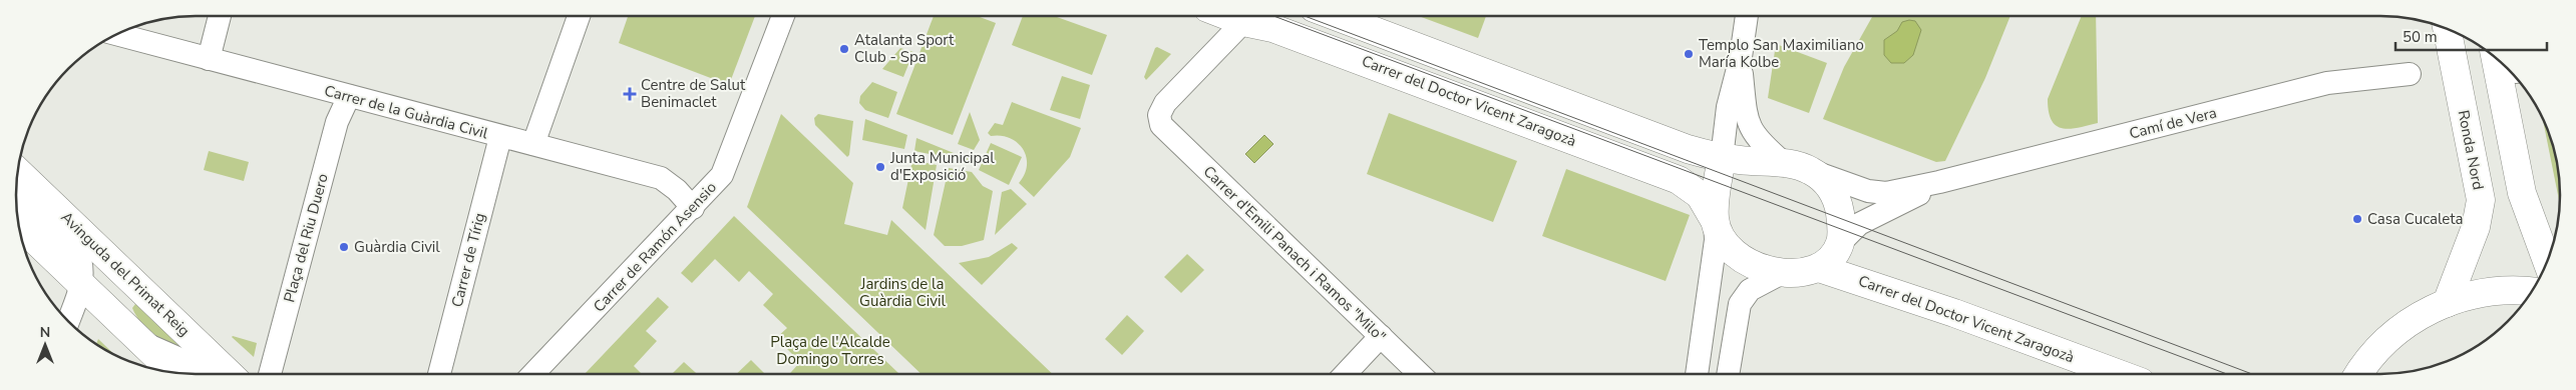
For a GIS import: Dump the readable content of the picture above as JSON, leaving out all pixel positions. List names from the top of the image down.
{
  "streets": {
    "street": [
      "Carrer del Doctor Vicent Zaragozà",
      "Carrer de la Guàrdia Civil",
      "Camí de Vera",
      "Ronda Nord",
      "Plaça del Riu Duero",
      "Carrer de Ramón Asensio",
      "Carrer d'Emili Panach i Ramos \"Milo\"",
      "Carrer de Tírig",
      "Avinguda del Primat Reig"
    ]
  },
  "crossings": [
    ["Carrer del Doctor Vicent Zaragozà", "Camí de Vera"],
    ["Carrer del Doctor Vicent Zaragozà", "Carrer d'Emili Panach i Ramos \"Milo\""],
    ["Carrer de la Guàrdia Civil", "Plaça del Riu Duero"],
    ["Carrer de la Guàrdia Civil", "Carrer de Ramón Asensio"],
    ["Carrer de la Guàrdia Civil", "Carrer de Tírig"]
  ],
  "parks": ["Jardins de la Guàrdia Civil", "Plaça de l'Alcalde Domingo Torres"],
  "places": {
    "other": [
      "Atalanta Sport Club - Spa",
      "Templo San Maximiliano María Kolbe",
      "Junta Municipal d'Exposició",
      "Casa Cucaleta",
      "Guàrdia Civil"
    ],
    "health": ["Centre de Salut Benimaclet"]
  },
  "scale_bar": "50 m",
  "north": "top"
}
